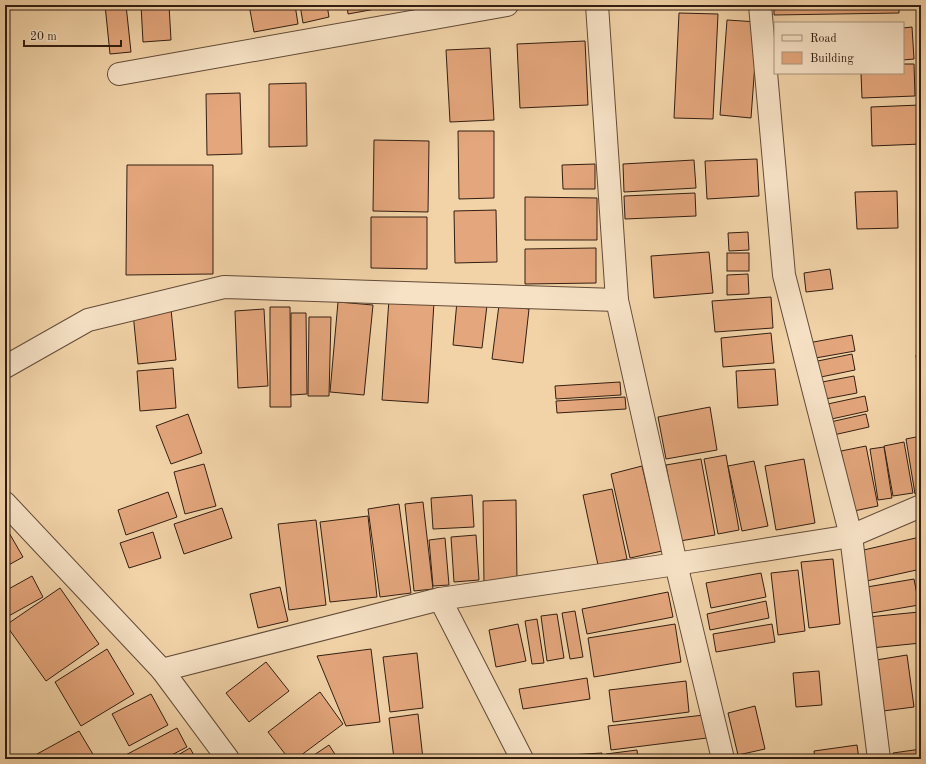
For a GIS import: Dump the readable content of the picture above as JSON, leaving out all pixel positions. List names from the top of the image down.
{
  "legend": ["Road", "Building"],
  "scale_bar": "20 m"
}
